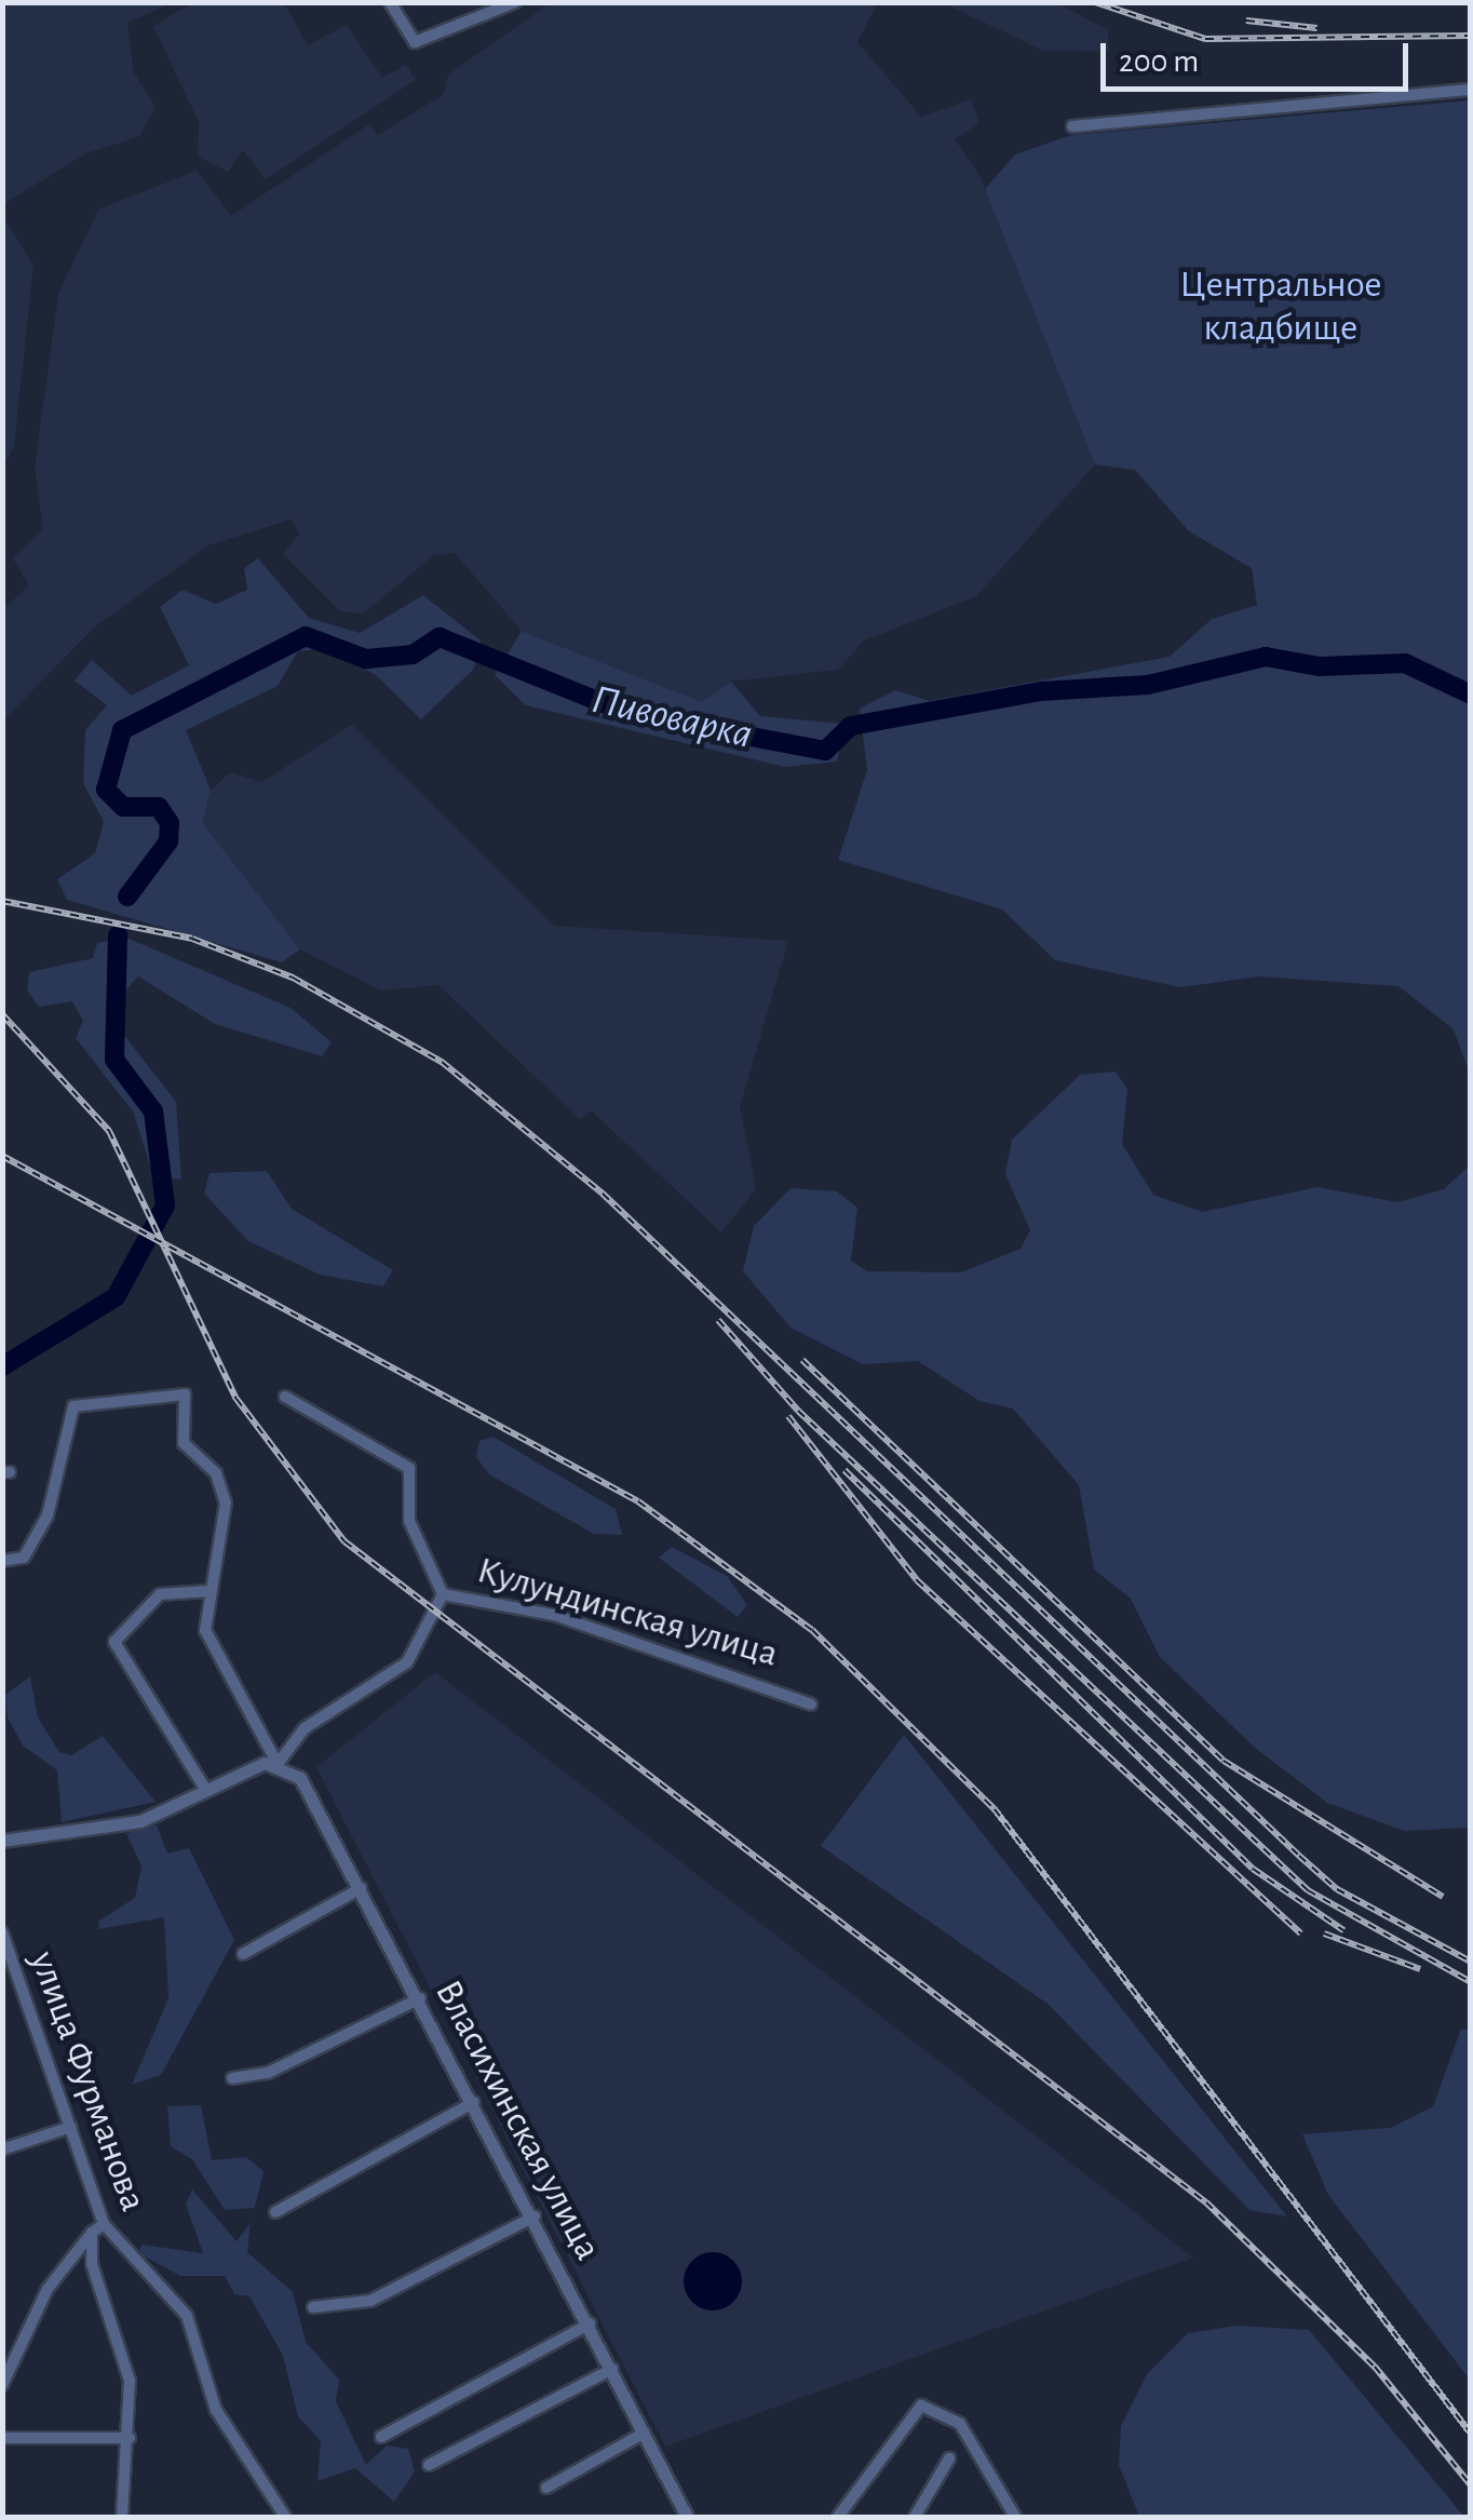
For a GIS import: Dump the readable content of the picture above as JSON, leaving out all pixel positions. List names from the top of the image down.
{
  "streets": {
    "street": ["Кулундинская улица", "улица Фурманова", "Власихинская улица"]
  },
  "water": ["Пивоварка"],
  "parks": ["Центральное кладбище"],
  "scale_bar": "200 m"
}
